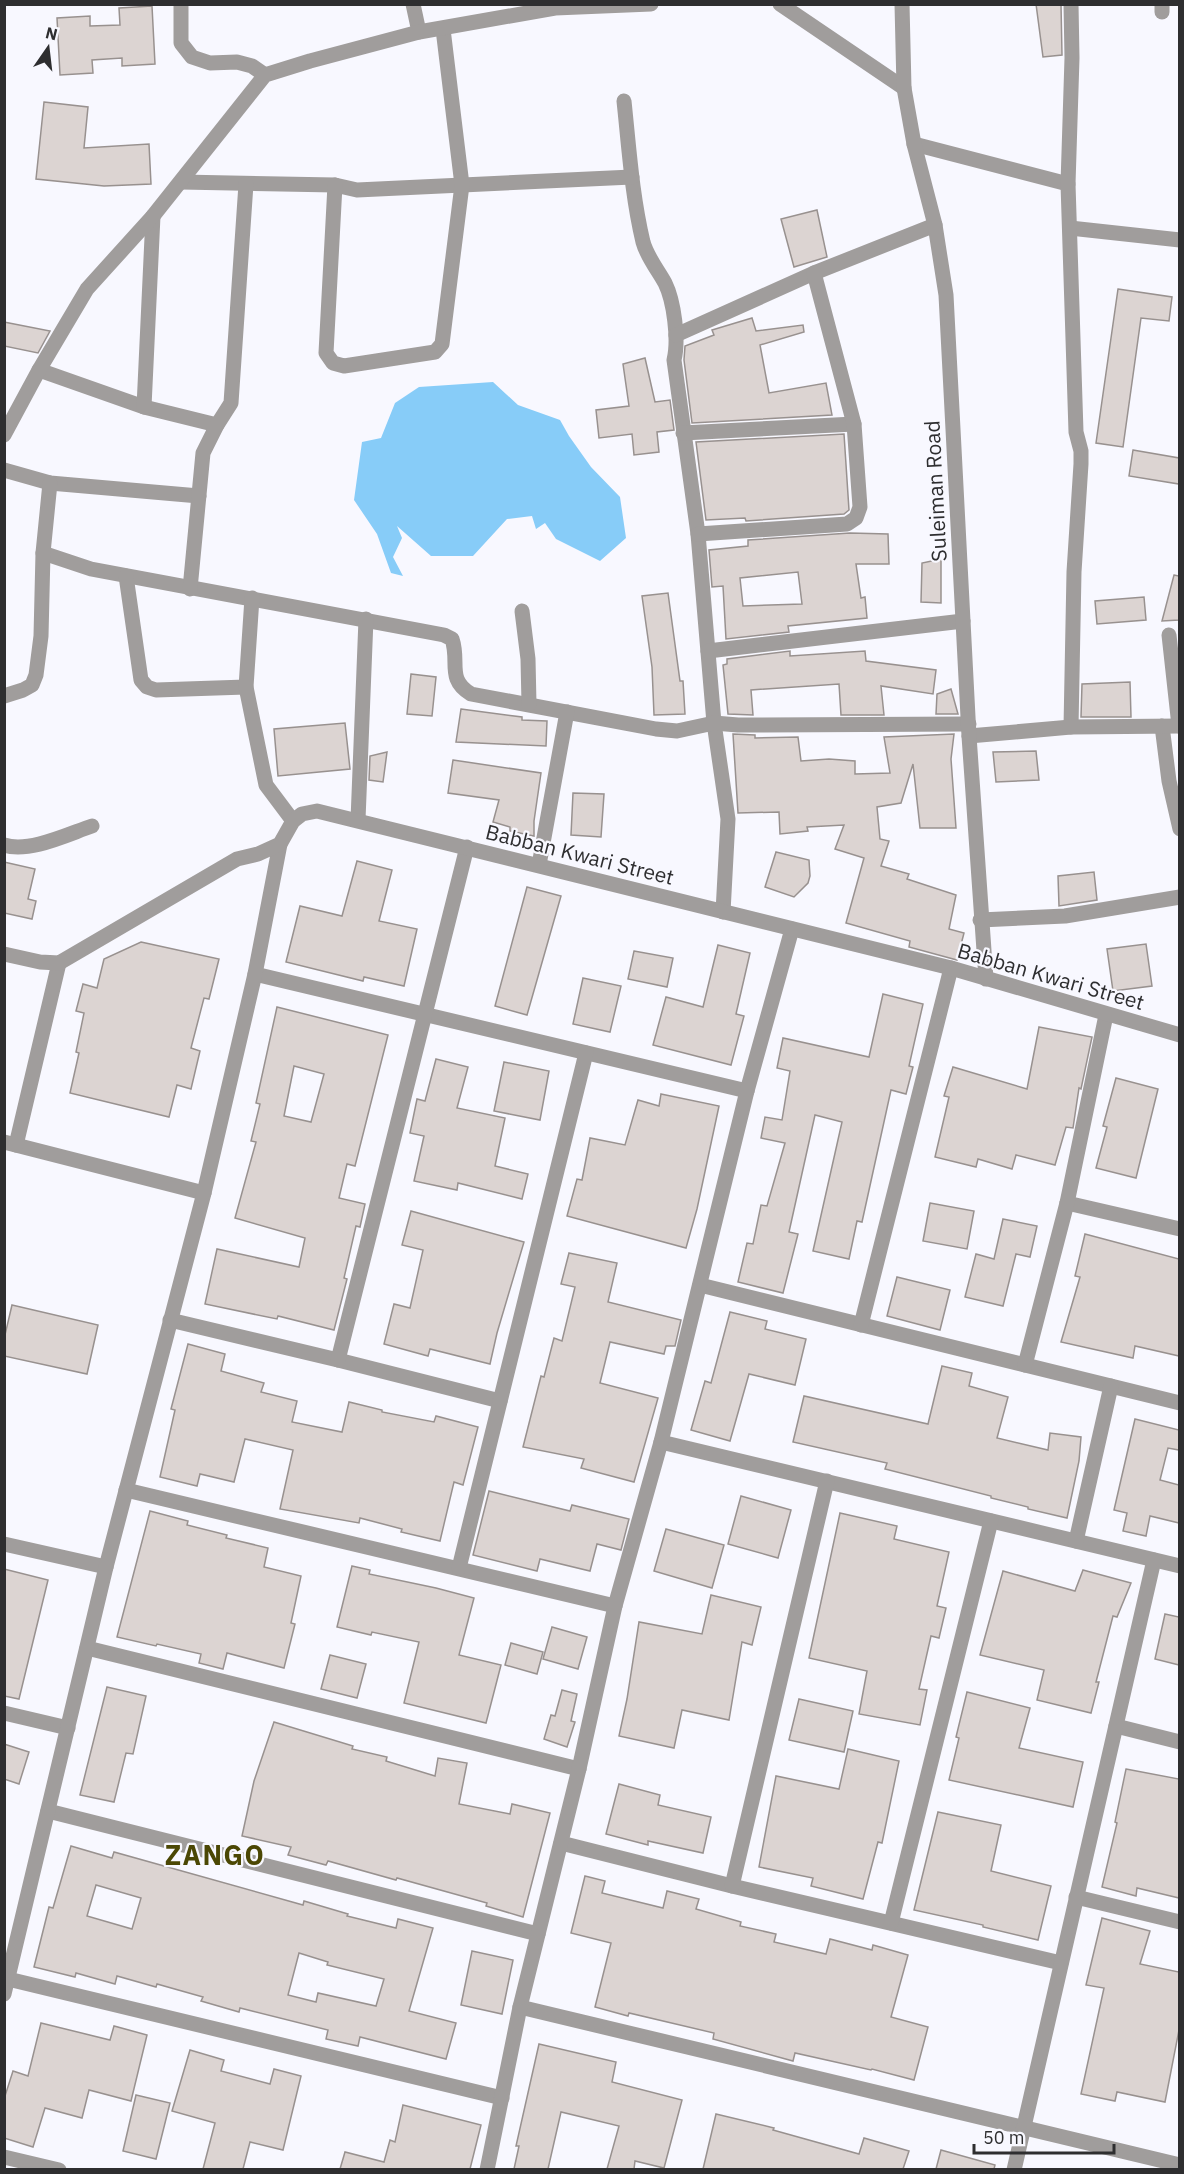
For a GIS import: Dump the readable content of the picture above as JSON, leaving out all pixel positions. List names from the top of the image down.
{
  "streets": {
    "street": ["Suleiman Road", "Babban Kwari Street"]
  },
  "crossings": [
    ["Suleiman Road", "Babban Kwari Street"]
  ],
  "districts": ["ZANGO"],
  "scale_bar": "50 m",
  "north": "top"
}
